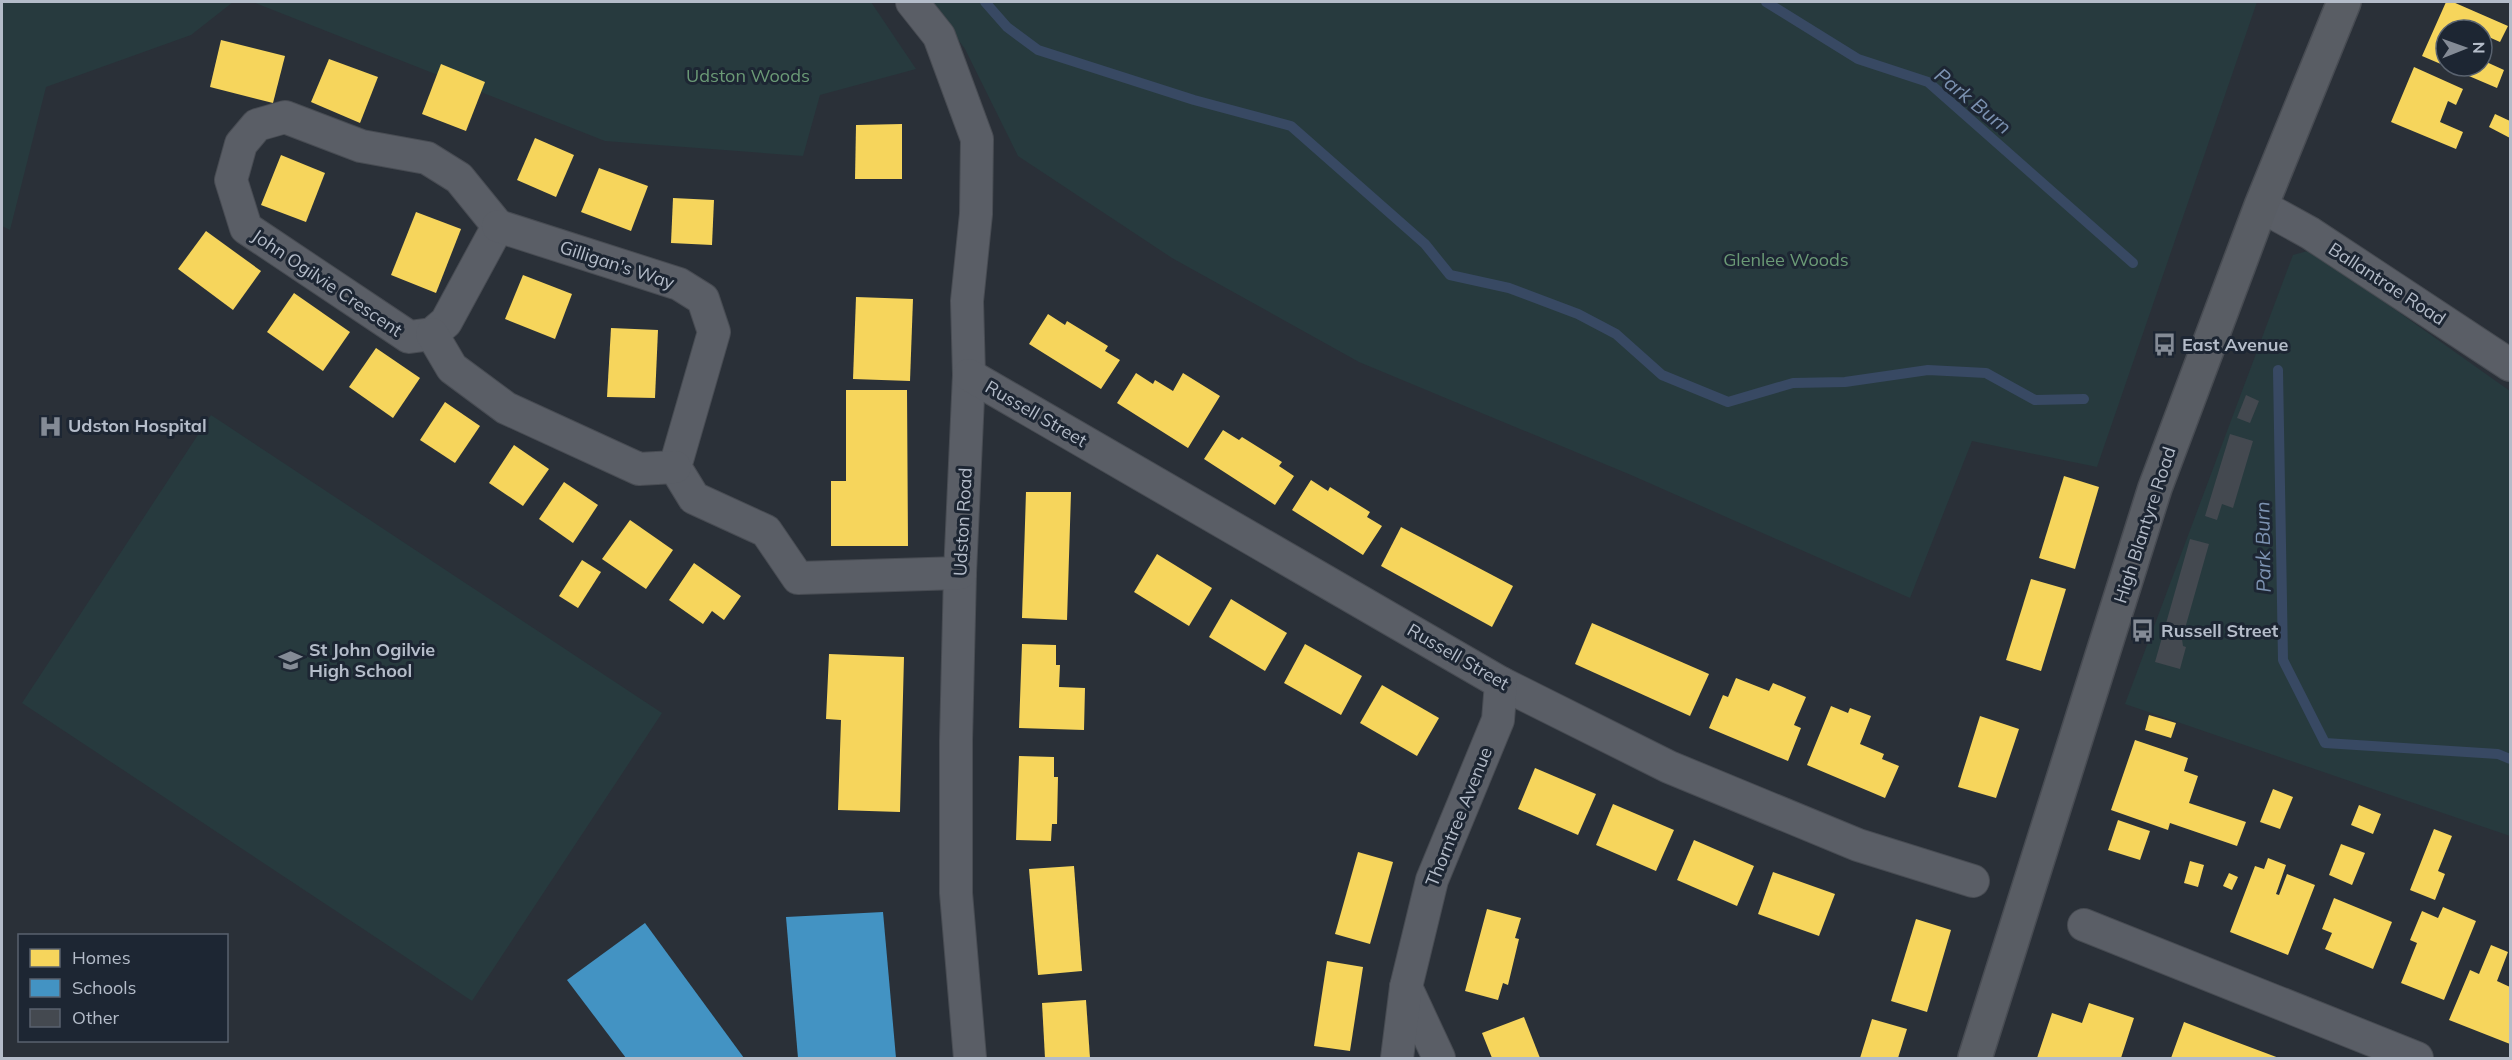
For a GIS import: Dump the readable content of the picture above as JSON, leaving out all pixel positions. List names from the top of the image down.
{
  "streets": {
    "main road": ["High Blantyre Road"],
    "street": [
      "Gilligan's Way",
      "John Ogilvie Crescent",
      "Ballantrae Road",
      "Russell Street",
      "Udston Road",
      "Thorntree Avenue"
    ]
  },
  "crossings": [
    ["Gilligan's Way", "John Ogilvie Crescent"],
    ["Ballantrae Road", "High Blantyre Road"],
    ["Russell Street", "Udston Road"],
    ["Russell Street", "Thorntree Avenue"]
  ],
  "water": ["Park Burn"],
  "parks": ["Udston Woods", "Glenlee Woods"],
  "places": {
    "bus stop": ["East Avenue", "Russell Street"],
    "hospital": ["Udston Hospital"],
    "school or university": ["St John Ogilvie High School"]
  },
  "legend": ["Homes", "Schools", "Other"],
  "north": "right"
}
